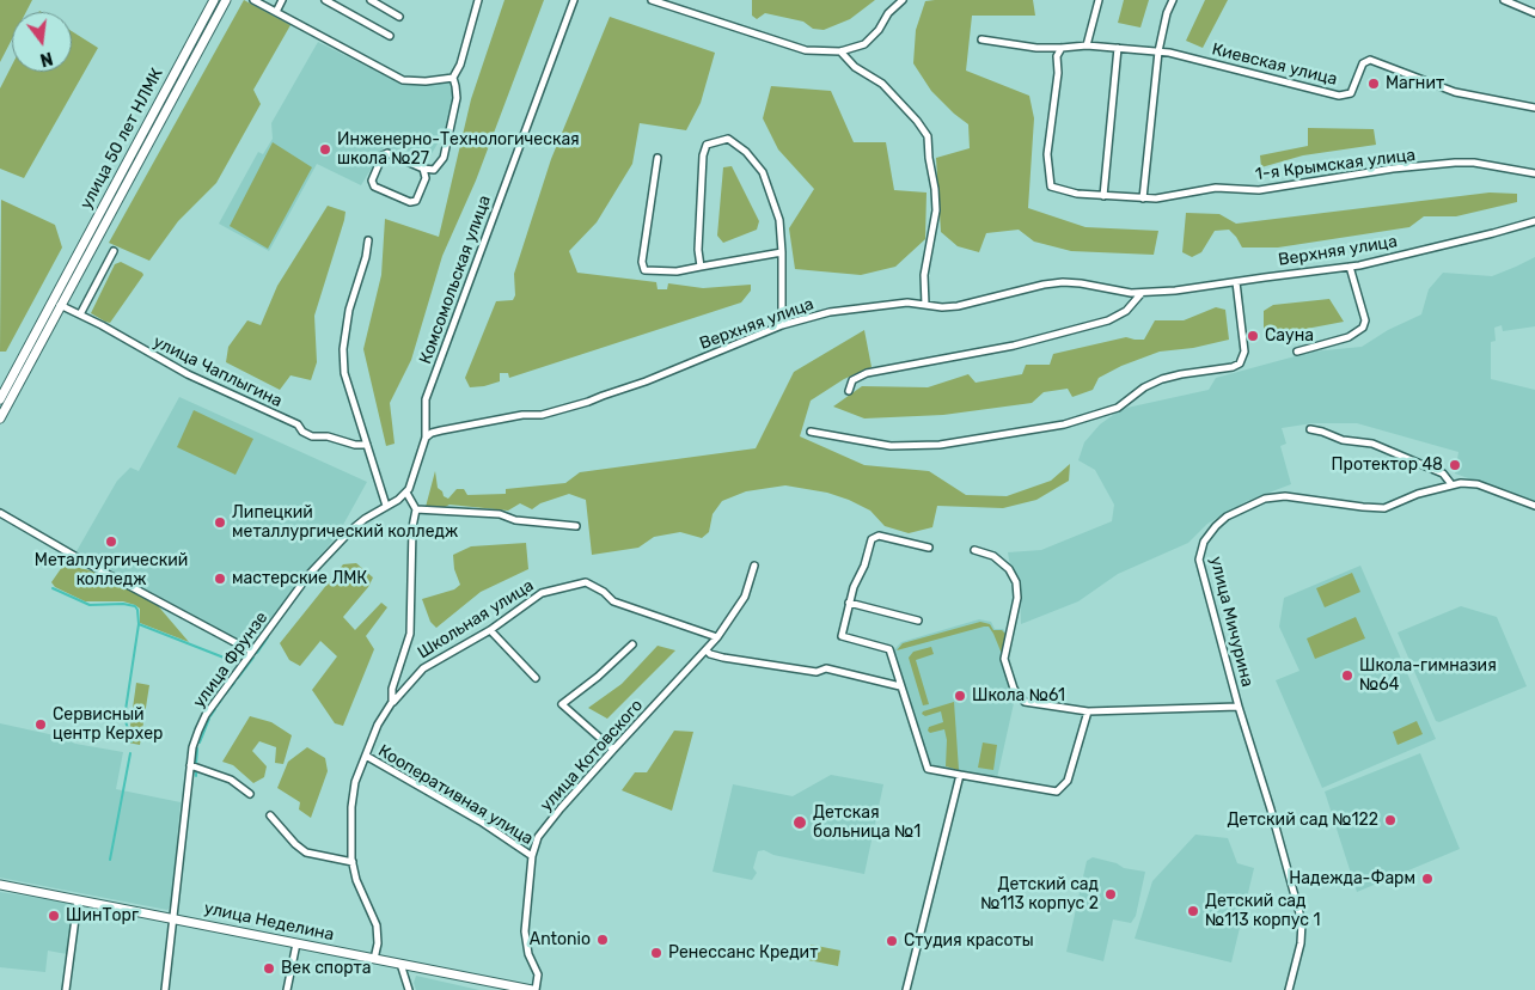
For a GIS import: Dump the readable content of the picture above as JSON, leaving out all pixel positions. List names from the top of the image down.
{
  "streets": {
    "main road": ["улица 50 лет НЛМК", "улица Неделина"],
    "street": [
      "Киевская улица",
      "1-я Крымская улица",
      "Верхняя улица",
      "Комсомольская улица",
      "улица Чаплыгина",
      "Школьная улица",
      "улица Мичурина",
      "улица Фрунзе",
      "улица Котовского",
      "Кооперативная улица"
    ]
  },
  "crossings": [
    ["Киевская улица", "1-я Крымская улица"],
    ["улица 50 лет НЛМК", "улица Чаплыгина"],
    ["Верхняя улица", "Комсомольская улица"],
    ["Школьная улица", "улица Котовского"],
    ["улица Фрунзе", "улица Неделина"],
    ["улица Котовского", "Кооперативная улица"],
    ["улица Котовского", "улица Неделина"]
  ],
  "places": [
    "Магнит",
    "Инженерно-Технологическая школа №27",
    "Сауна",
    "Протектор 48",
    "Липецкий металлургический колледж",
    "Металлургический колледж",
    "мастерские ЛМК",
    "Школа-гимназия №64",
    "Школа №61",
    "Сервисный центр Керхер",
    "Детский сад №122",
    "Детская больница №1",
    "Надежда-Фарм",
    "Детский сад №113 корпус 2",
    "Детский сад №113 корпус 1",
    "ШинТорг",
    "Antonio",
    "Студия красоты",
    "Ренессанс Кредит",
    "Век спорта"
  ],
  "north": "bottom"
}
